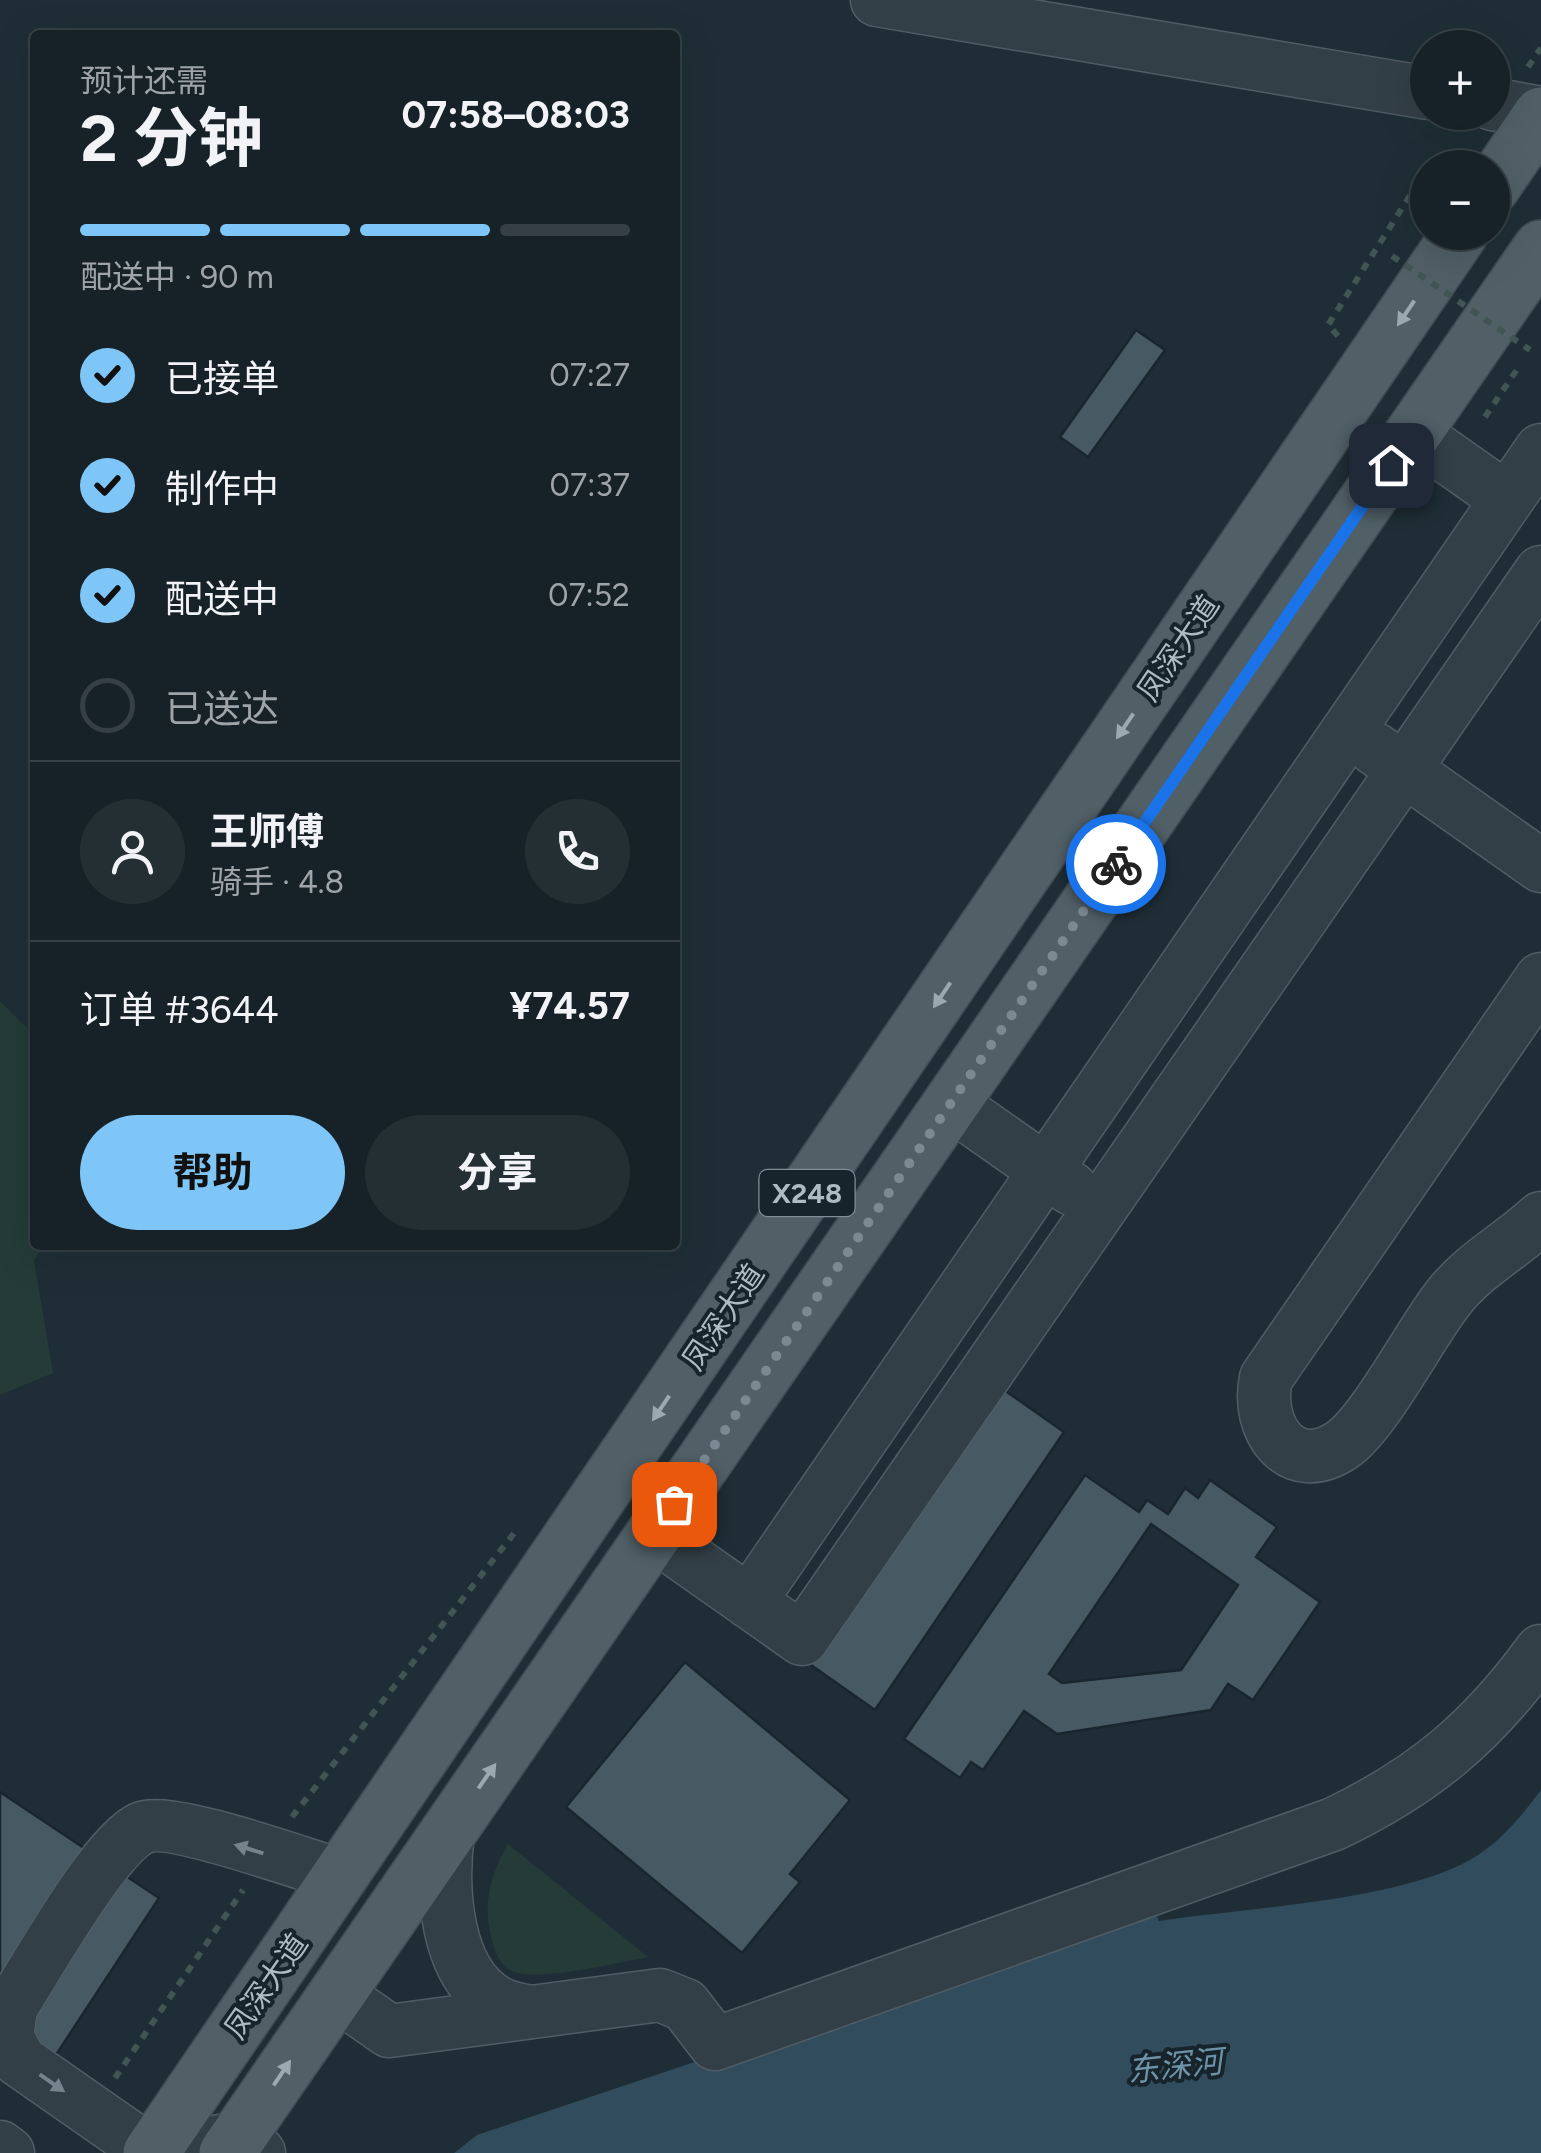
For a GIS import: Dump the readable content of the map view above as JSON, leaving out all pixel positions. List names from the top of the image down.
{
  "streets": {
    "main road": ["凤深大道", "X248"]
  },
  "water": ["东深河"],
  "page": {
    "map_buttons": ["+", "−"],
    "heading": ["2 分钟", "预计还需", "07:58–08:03"],
    "panel": [
      "王师傅",
      "骑手 · 4.8",
      "订单 #3644",
      "¥74.57"
    ],
    "bar": "配送中 · 90 m",
    "list": [
      ["已接单", "07:27"],
      ["制作中", "07:37"],
      ["配送中", "07:52"],
      "已送达"
    ],
    "buttons": ["帮助", "分享"]
  }
}
